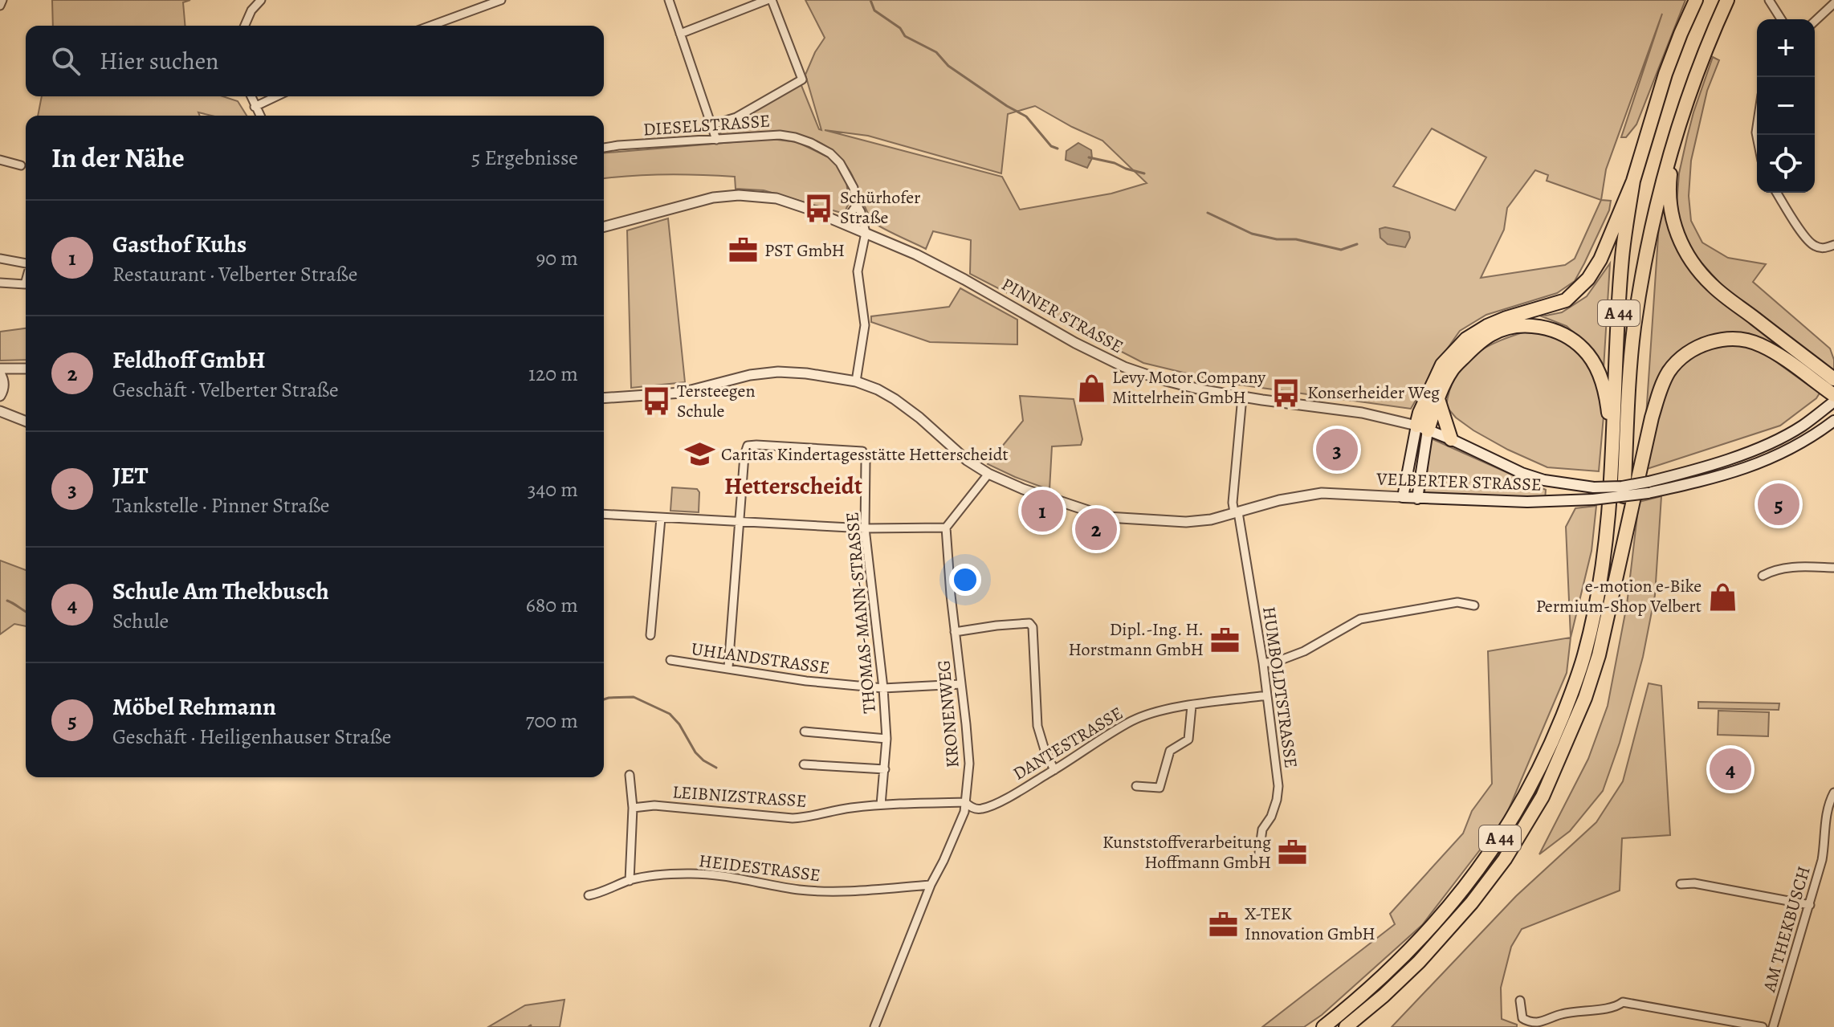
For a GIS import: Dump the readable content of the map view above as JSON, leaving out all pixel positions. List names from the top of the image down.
{
  "streets": {
    "highway": ["A 44"],
    "main road": ["PINNER STRASSE", "VELBERTER STRASSE"],
    "street": [
      "DIESELSTRASSE",
      "THOMAS-MANN-STRASSE",
      "UHLANDSTRASSE",
      "HUMBOLDTSTRASSE",
      "KRONENWEG",
      "DANTESTRASSE",
      "LEIBNIZSTRASSE",
      "HEIDESTRASSE",
      "AM THEKBUSCH"
    ]
  },
  "crossings": [
    ["DIESELSTRASSE", "PINNER STRASSE"],
    ["PINNER STRASSE", "VELBERTER STRASSE"],
    ["VELBERTER STRASSE", "HUMBOLDTSTRASSE"],
    ["THOMAS-MANN-STRASSE", "UHLANDSTRASSE"],
    ["THOMAS-MANN-STRASSE", "LEIBNIZSTRASSE"],
    ["UHLANDSTRASSE", "KRONENWEG"],
    ["HUMBOLDTSTRASSE", "DANTESTRASSE"],
    ["KRONENWEG", "DANTESTRASSE"],
    ["KRONENWEG", "HEIDESTRASSE"]
  ],
  "districts": ["Hetterscheidt"],
  "places": {
    "bus stop": ["Schürhofer Straße", "Konserheider Weg", "Tersteegen Schule"],
    "office": [
      "PST GmbH",
      "Dipl.-Ing. H. Horstmann GmbH",
      "Kunststoffverarbeitung Hoffmann GmbH",
      "X-TEK Innovation GmbH"
    ],
    "shop": ["Levy Motor Company Mittelrhein GmbH", "e-motion e-Bike Permium-Shop Velbert"],
    "school or university": ["Caritas Kindertagesstätte Hetterscheidt"]
  },
  "page": {
    "map_buttons": ["+", "−"],
    "search": "Hier suchen",
    "heading": ["In der Nähe", "5 Ergebnisse"],
    "list": [
      {
        "mark": "1",
        "name": "Gasthof Kuhs",
        "note": "Restaurant · Velberter Straße",
        "value": "90 m"
      },
      {
        "mark": "2",
        "name": "Feldhoff GmbH",
        "note": "Geschäft · Velberter Straße",
        "value": "120 m"
      },
      {
        "mark": "3",
        "name": "JET",
        "note": "Tankstelle · Pinner Straße",
        "value": "340 m"
      },
      {
        "mark": "4",
        "name": "Schule Am Thekbusch",
        "note": "Schule",
        "value": "680 m"
      },
      {
        "mark": "5",
        "name": "Möbel Rehmann",
        "note": "Geschäft · Heiligenhauser Straße",
        "value": "700 m"
      }
    ],
    "pins": [
      "3",
      "5",
      "1",
      "2",
      "4"
    ]
  }
}
